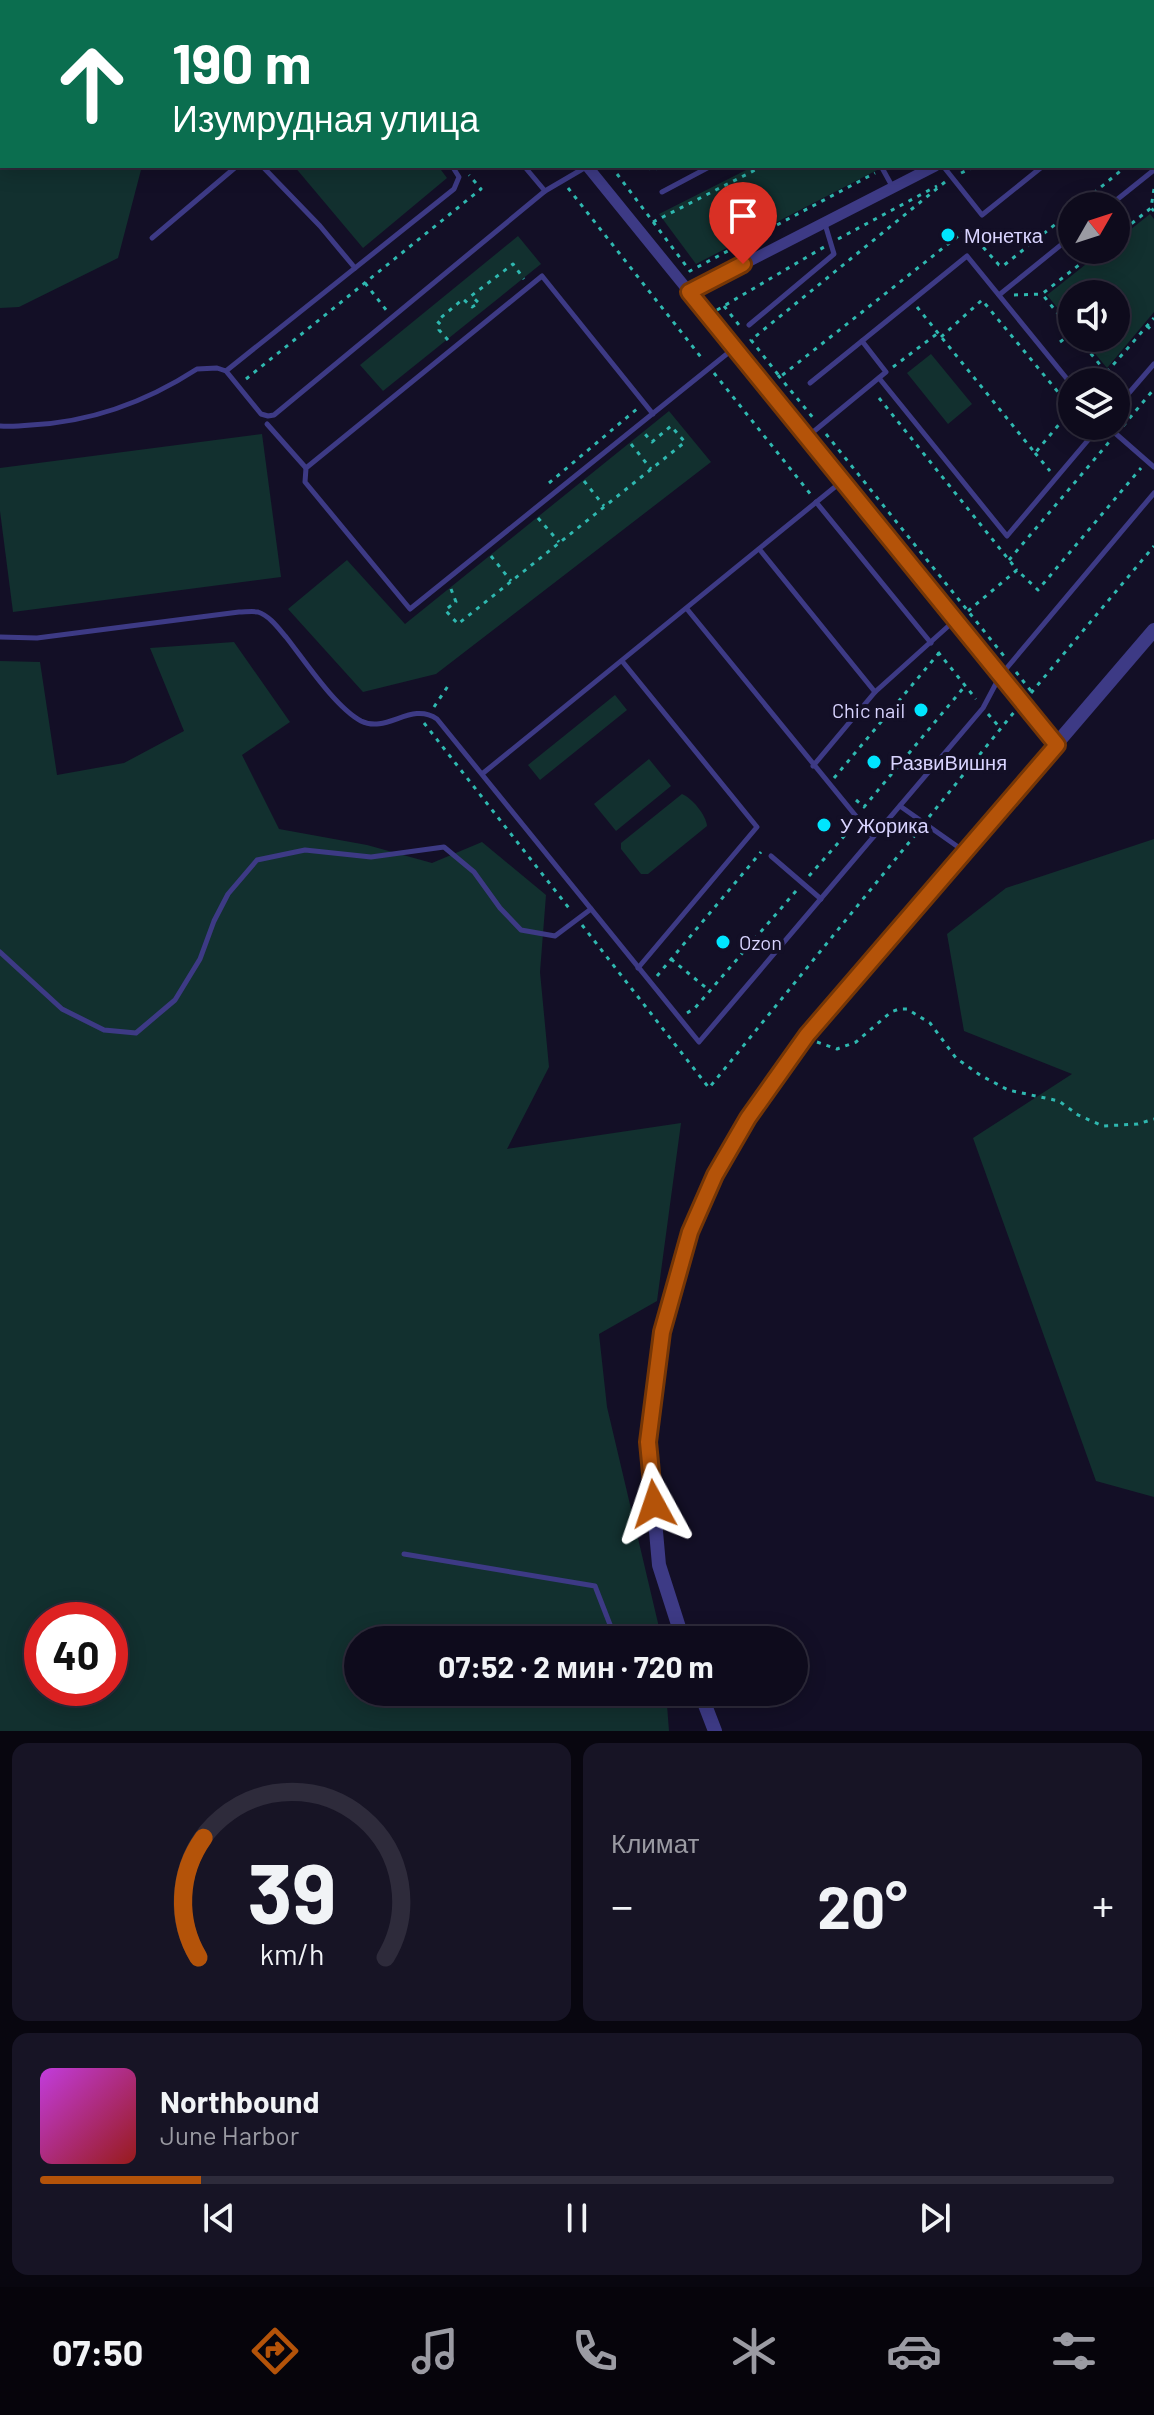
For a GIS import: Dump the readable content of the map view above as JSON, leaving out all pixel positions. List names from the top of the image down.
{
  "places": [
    "Монетка",
    "Chic nail",
    "РазвиВишня",
    "У Жорика",
    "Ozon"
  ],
  "north": "top right",
  "page": {
    "turn": ["190 m", "Изумрудная улица"],
    "limit": "40",
    "trip": "07:52 · 2 мин · 720 m",
    "tile": "Климат",
    "heat": ["−", "20°", "+"],
    "song": ["Northbound", "June Harbor"],
    "tabs": "07:50",
    "gauge": ["39", "km/h"]
  }
}
